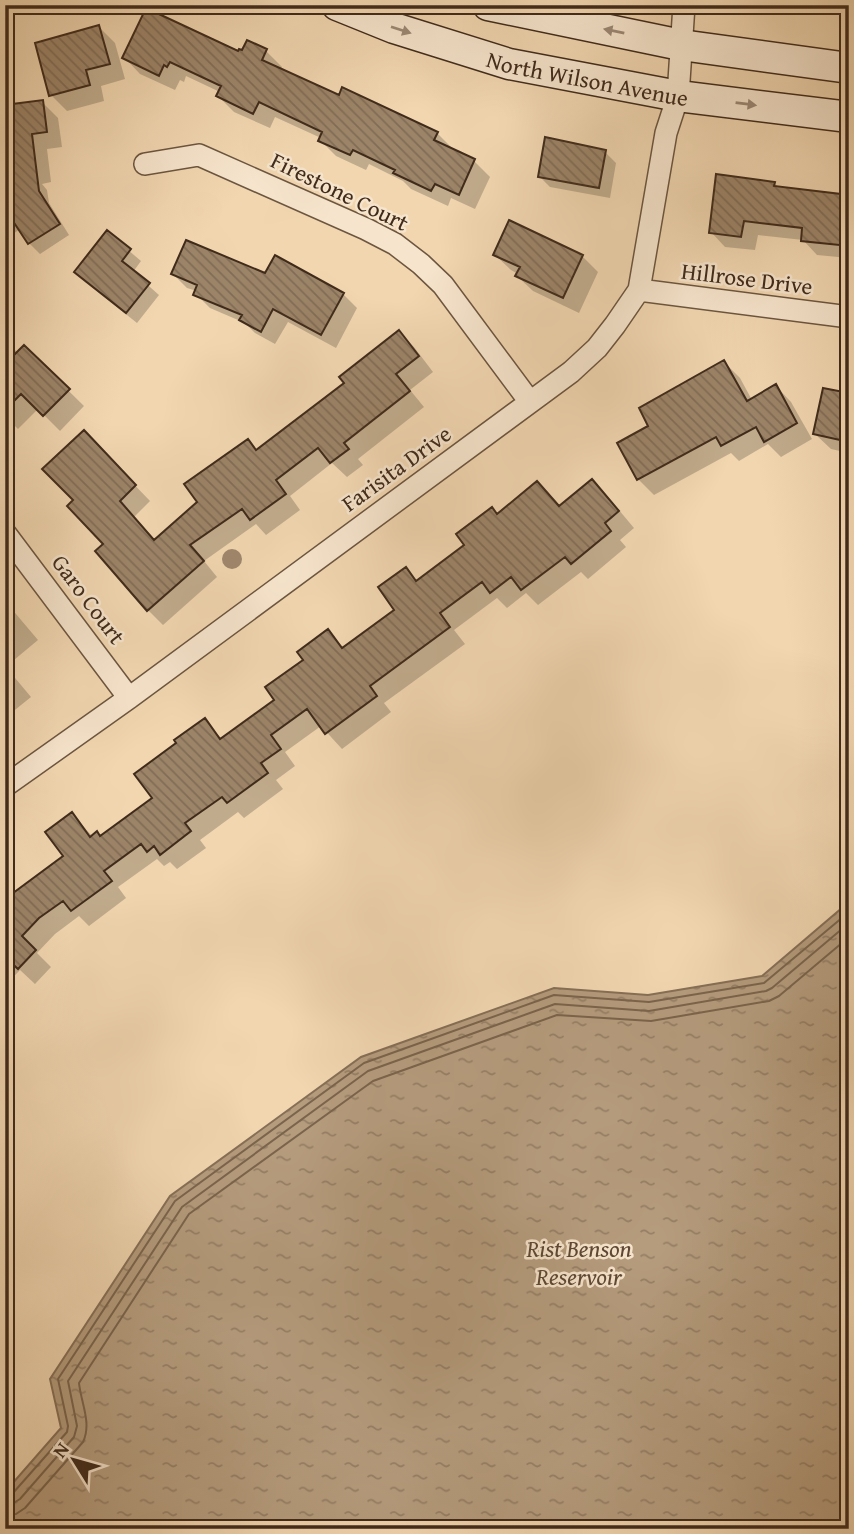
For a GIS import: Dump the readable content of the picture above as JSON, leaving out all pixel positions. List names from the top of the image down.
{
  "streets": {
    "main road": ["North Wilson Avenue"],
    "street": [
      "Firestone Court",
      "Hillrose Drive",
      "Farisita Drive",
      "Garo Court"
    ]
  },
  "crossings": [
    ["North Wilson Avenue", "Farisita Drive"],
    ["Firestone Court", "Farisita Drive"],
    ["Hillrose Drive", "Farisita Drive"],
    ["Farisita Drive", "Garo Court"]
  ],
  "water": ["Rist Benson Reservoir"],
  "north": "top left"
}
